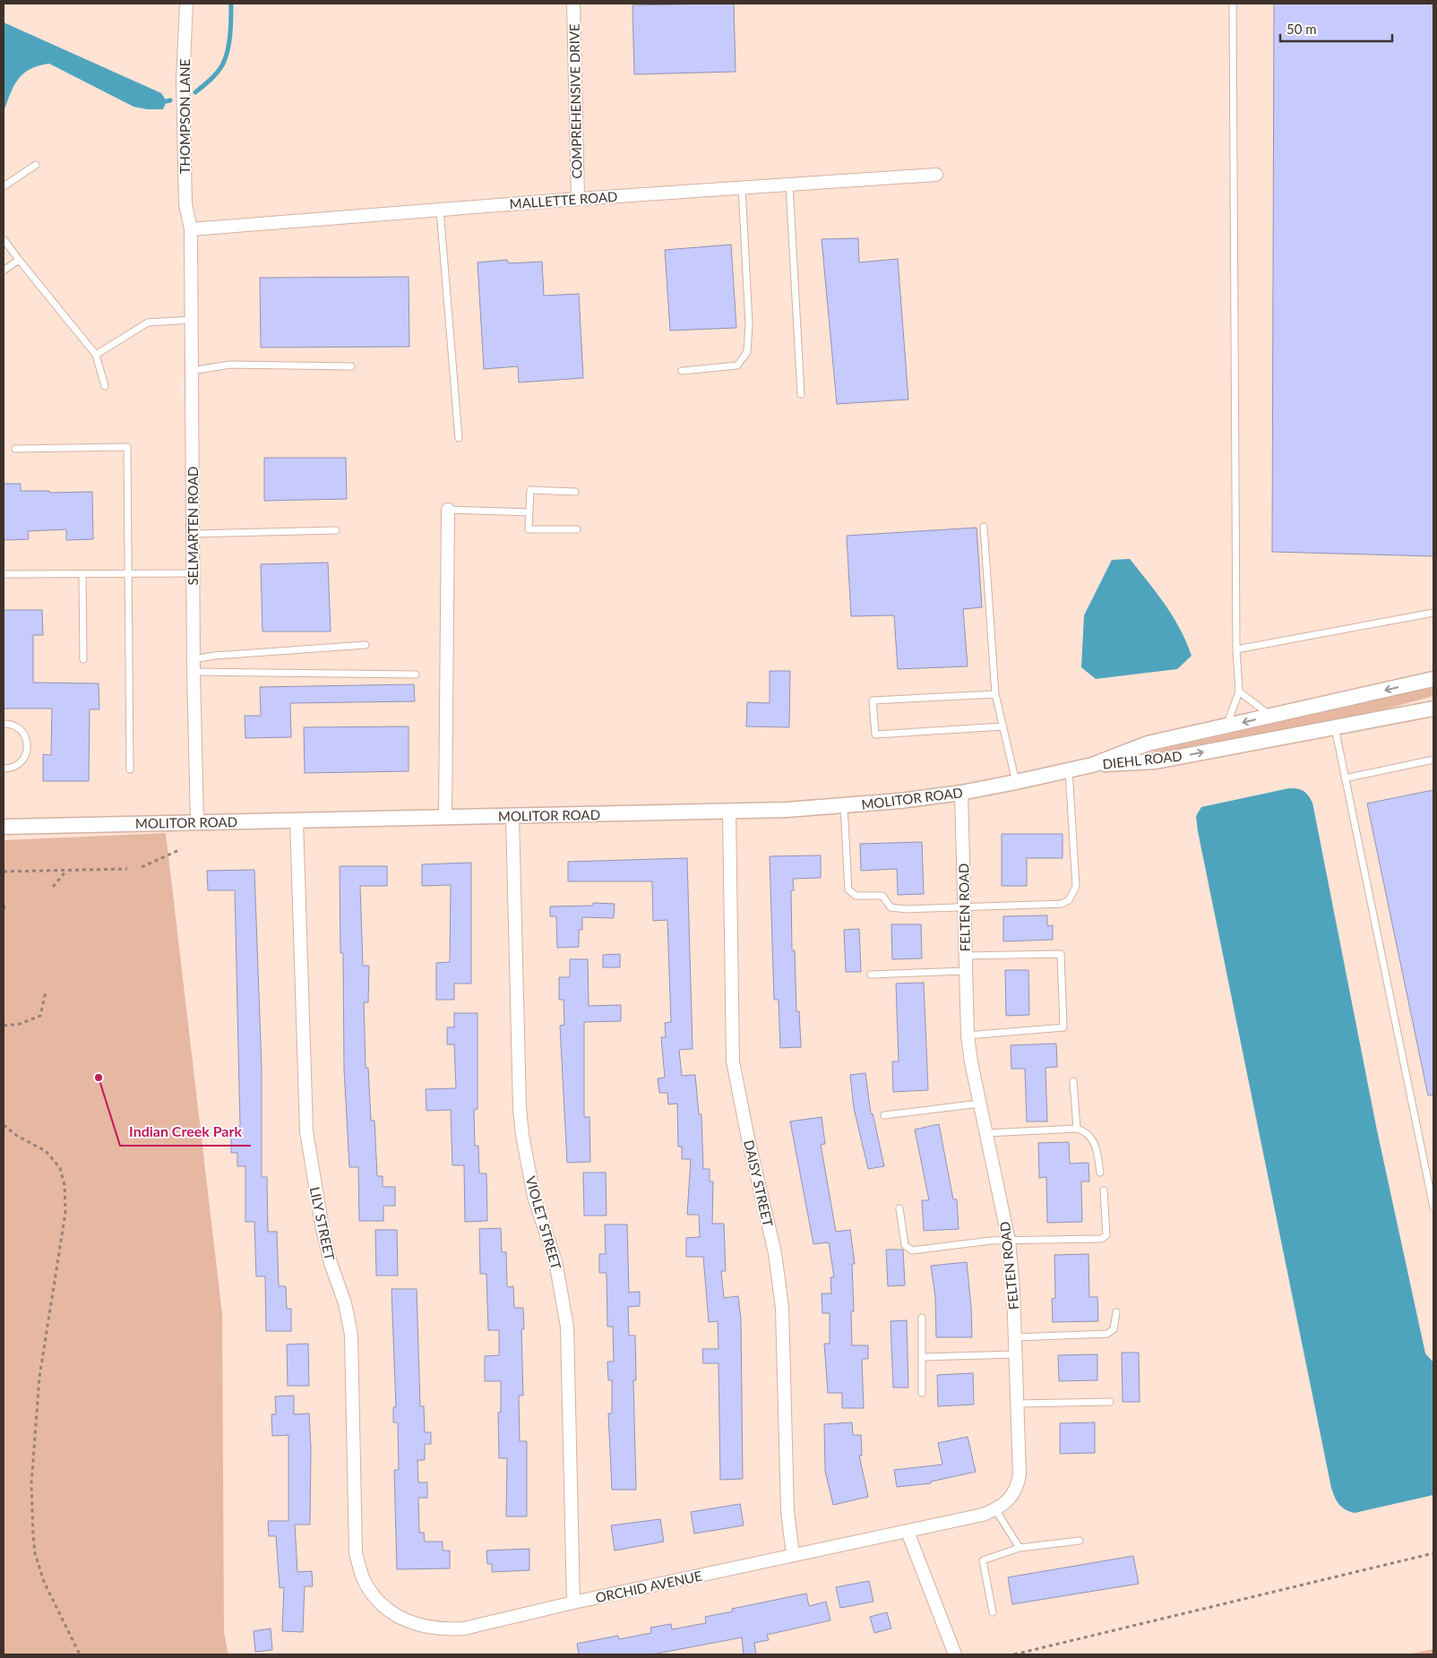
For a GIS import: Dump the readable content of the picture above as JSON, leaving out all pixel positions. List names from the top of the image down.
{
  "streets": {
    "street": [
      "COMPREHENSIVE DRIVE",
      "THOMPSON LANE",
      "MALLETTE ROAD",
      "SELMARTEN ROAD",
      "DIEHL ROAD",
      "MOLITOR ROAD",
      "FELTEN ROAD",
      "DAISY STREET",
      "VIOLET STREET",
      "LILY STREET",
      "ORCHID AVENUE"
    ]
  },
  "crossings": [
    ["COMPREHENSIVE DRIVE", "MALLETTE ROAD"],
    ["THOMPSON LANE", "MALLETTE ROAD"],
    ["THOMPSON LANE", "SELMARTEN ROAD"],
    ["MALLETTE ROAD", "SELMARTEN ROAD"],
    ["SELMARTEN ROAD", "MOLITOR ROAD"],
    ["DIEHL ROAD", "MOLITOR ROAD"],
    ["MOLITOR ROAD", "FELTEN ROAD"],
    ["MOLITOR ROAD", "DAISY STREET"],
    ["MOLITOR ROAD", "VIOLET STREET"],
    ["MOLITOR ROAD", "LILY STREET"],
    ["FELTEN ROAD", "ORCHID AVENUE"],
    ["DAISY STREET", "ORCHID AVENUE"],
    ["VIOLET STREET", "ORCHID AVENUE"],
    ["LILY STREET", "ORCHID AVENUE"]
  ],
  "places": ["Indian Creek Park"],
  "scale_bar": "50 m"
}
